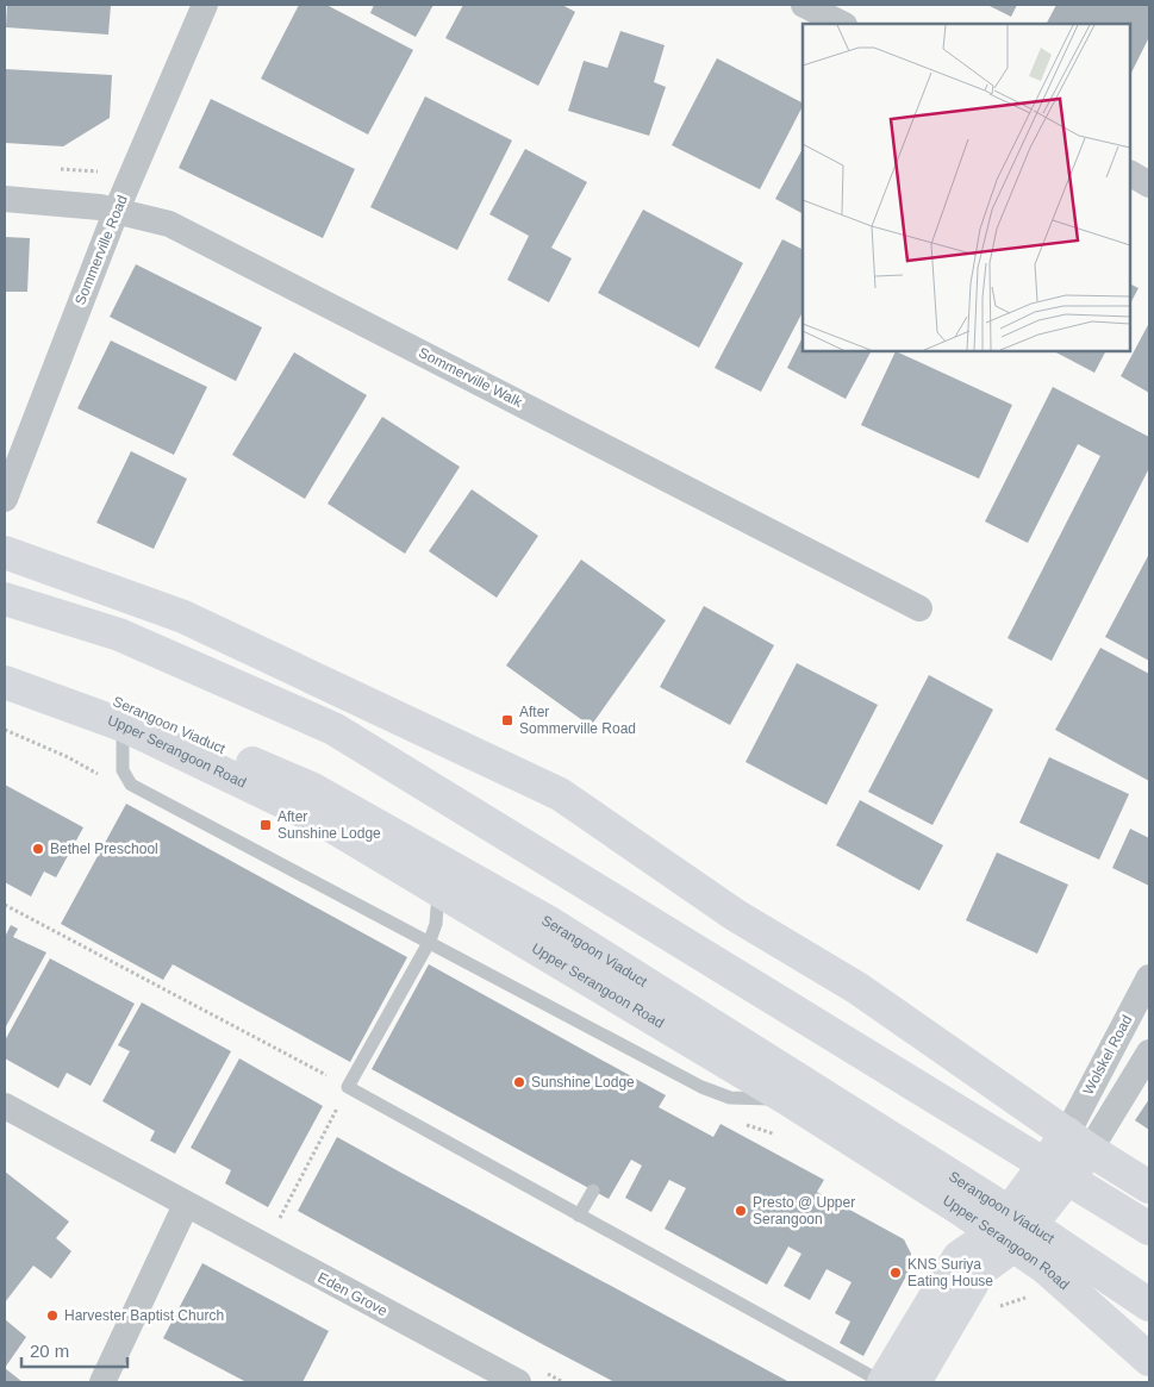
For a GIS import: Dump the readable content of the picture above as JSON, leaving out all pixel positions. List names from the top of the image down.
{
  "streets": {
    "main road": ["Serangoon Viaduct", "Upper Serangoon Road"],
    "street": [
      "Sommerville Road",
      "Sommerville Walk",
      "Wolskel Road",
      "Eden Grove"
    ]
  },
  "crossings": [
    ["Sommerville Road", "Sommerville Walk"]
  ],
  "places": {
    "transit": ["After Sommerville Road", "After Sunshine Lodge"],
    "other": [
      "Bethel Preschool",
      "Sunshine Lodge",
      "Presto @ Upper Serangoon",
      "KNS Suriya Eating House",
      "Harvester Baptist Church"
    ]
  },
  "scale_bar": "20 m"
}
